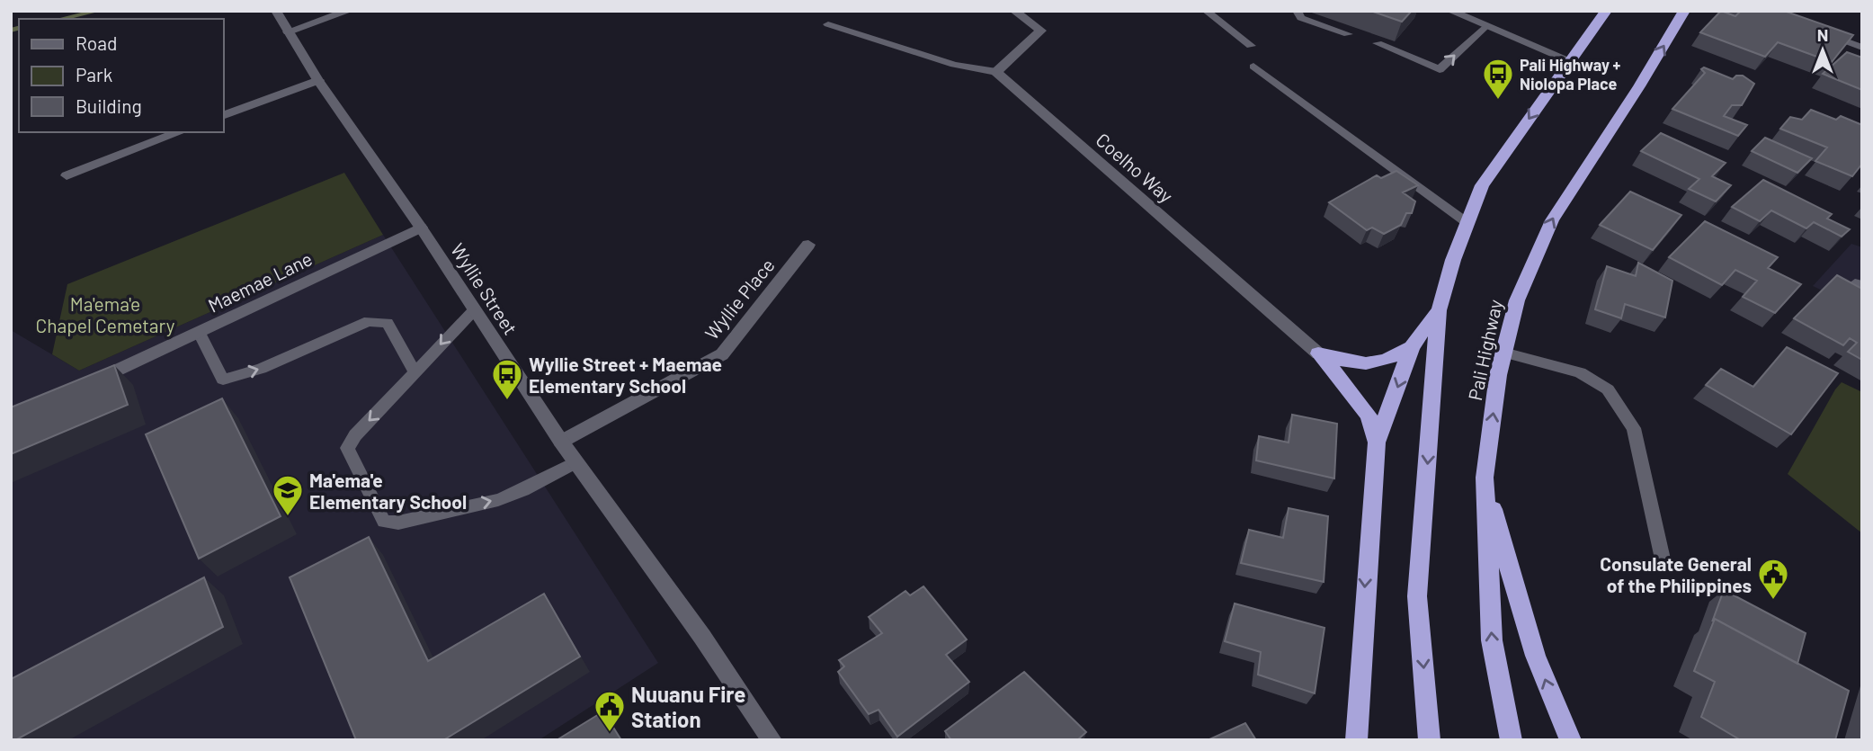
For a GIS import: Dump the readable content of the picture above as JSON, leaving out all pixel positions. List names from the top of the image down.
{
  "streets": {
    "highway": ["Pali Highway"],
    "street": [
      "Coelho Way",
      "Maemae Lane",
      "Wyllie Street",
      "Wyllie Place"
    ]
  },
  "crossings": [
    ["Maemae Lane", "Wyllie Street"],
    ["Wyllie Street", "Wyllie Place"]
  ],
  "parks": ["Ma'ema'e Chapel Cemetary"],
  "places": {
    "bus stop": ["Pali Highway + Niolopa Place", "Wyllie Street + Maemae Elementary School"],
    "school or university": ["Ma'ema'e Elementary School"],
    "public building": ["Consulate General of the Philippines", "Nuuanu Fire Station"]
  },
  "legend": ["Road", "Park", "Building"],
  "north": "top"
}
